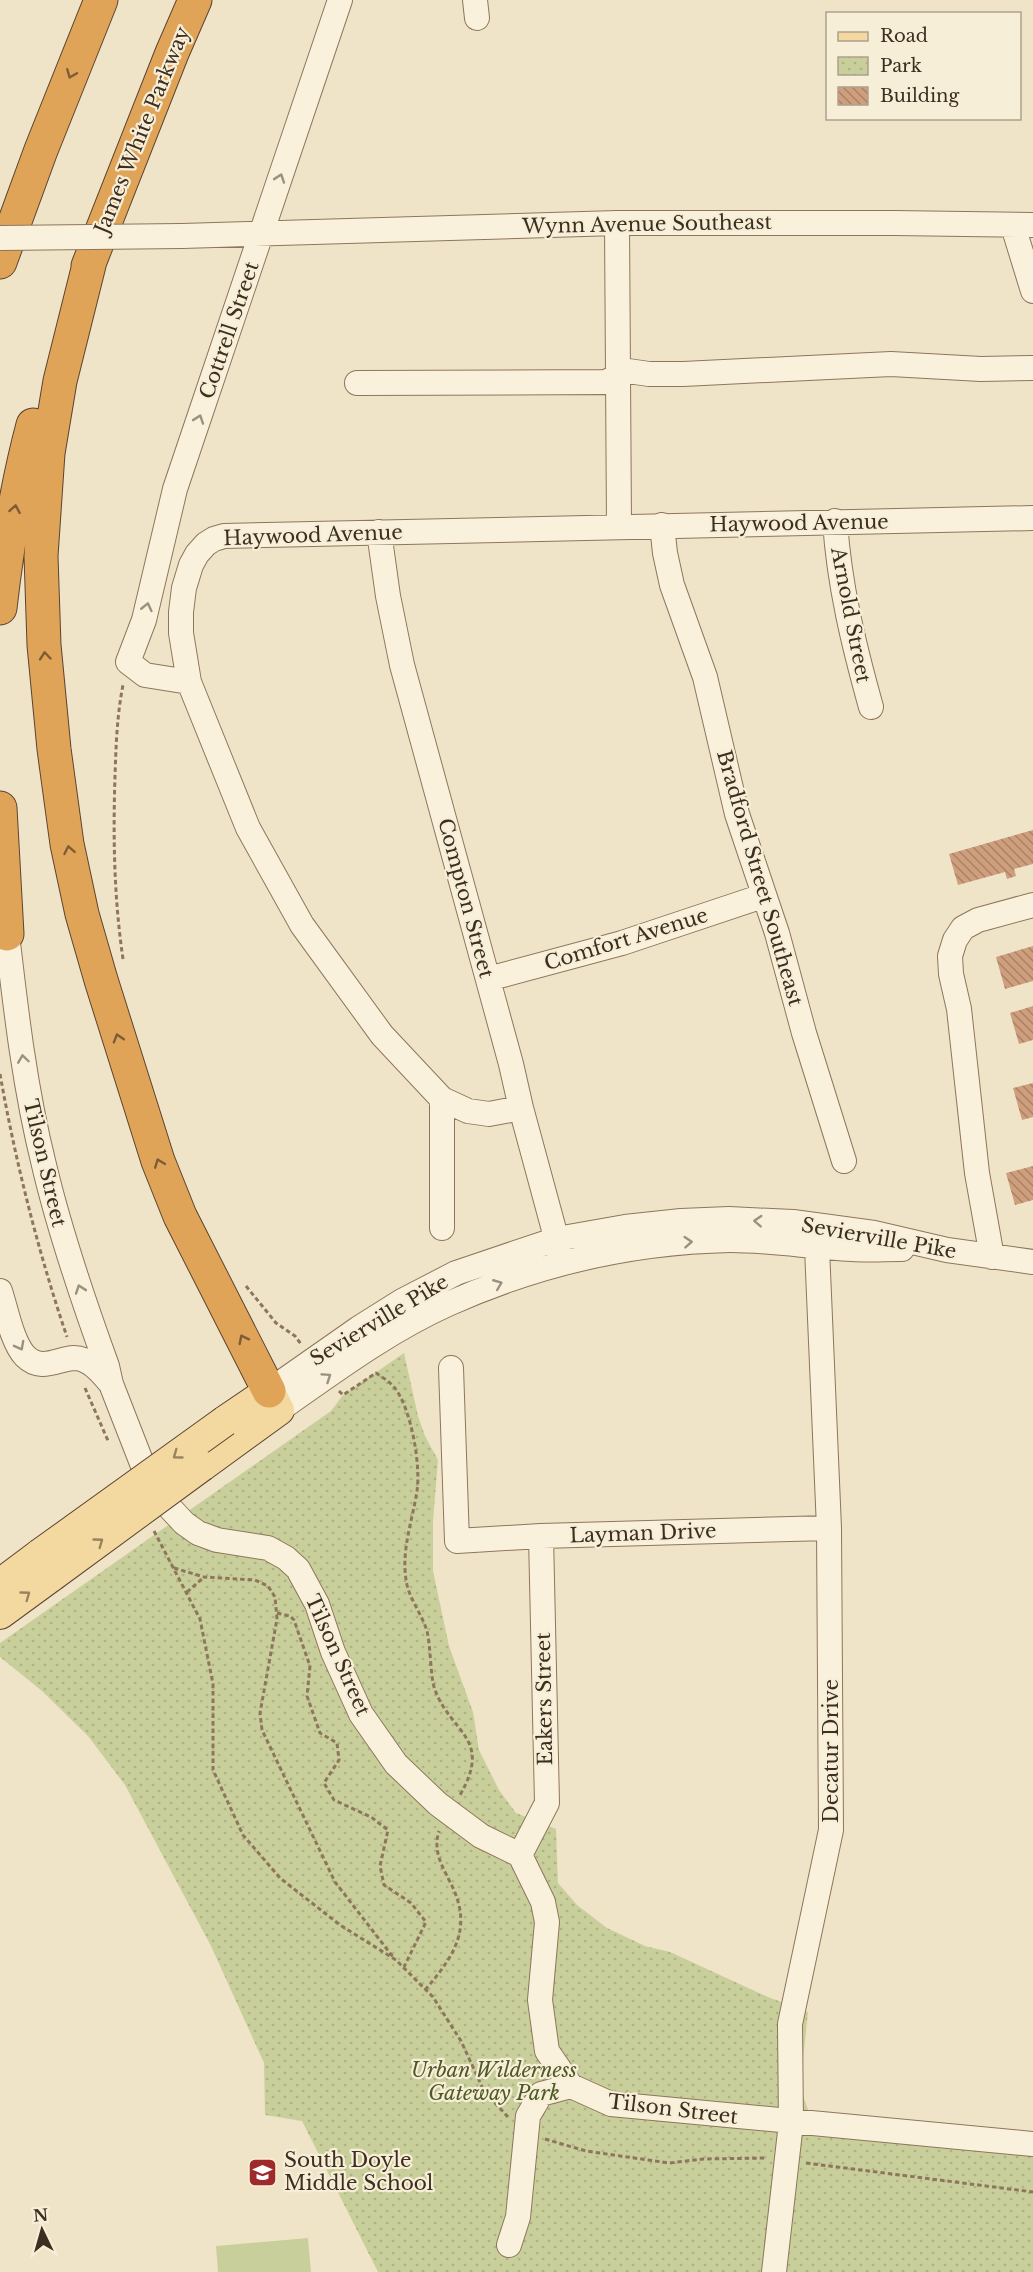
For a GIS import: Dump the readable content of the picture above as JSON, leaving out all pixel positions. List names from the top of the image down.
{
  "streets": {
    "highway": ["James White Parkway"],
    "main road": ["Sevierville Pike"],
    "street": [
      "Wynn Avenue Southeast",
      "Cottrell Street",
      "Haywood Avenue",
      "Arnold Street",
      "Bradford Street Southeast",
      "Compton Street",
      "Comfort Avenue",
      "Tilson Street",
      "Layman Drive",
      "Eakers Street",
      "Decatur Drive"
    ]
  },
  "crossings": [
    ["Wynn Avenue Southeast", "Cottrell Street"],
    ["Haywood Avenue", "Arnold Street"],
    ["Haywood Avenue", "Bradford Street Southeast"],
    ["Haywood Avenue", "Compton Street"],
    ["Bradford Street Southeast", "Comfort Avenue"],
    ["Compton Street", "Comfort Avenue"],
    ["Compton Street", "Sevierville Pike"],
    ["Tilson Street", "Eakers Street"],
    ["Tilson Street", "Decatur Drive"],
    ["Sevierville Pike", "Decatur Drive"],
    ["Layman Drive", "Eakers Street"],
    ["Layman Drive", "Decatur Drive"]
  ],
  "one_way": ["Cottrell Street"],
  "parks": ["Urban Wilderness Gateway Park"],
  "places": {
    "school or university": ["South Doyle Middle School"]
  },
  "legend": ["Road", "Park", "Building"],
  "north": "top"
}
